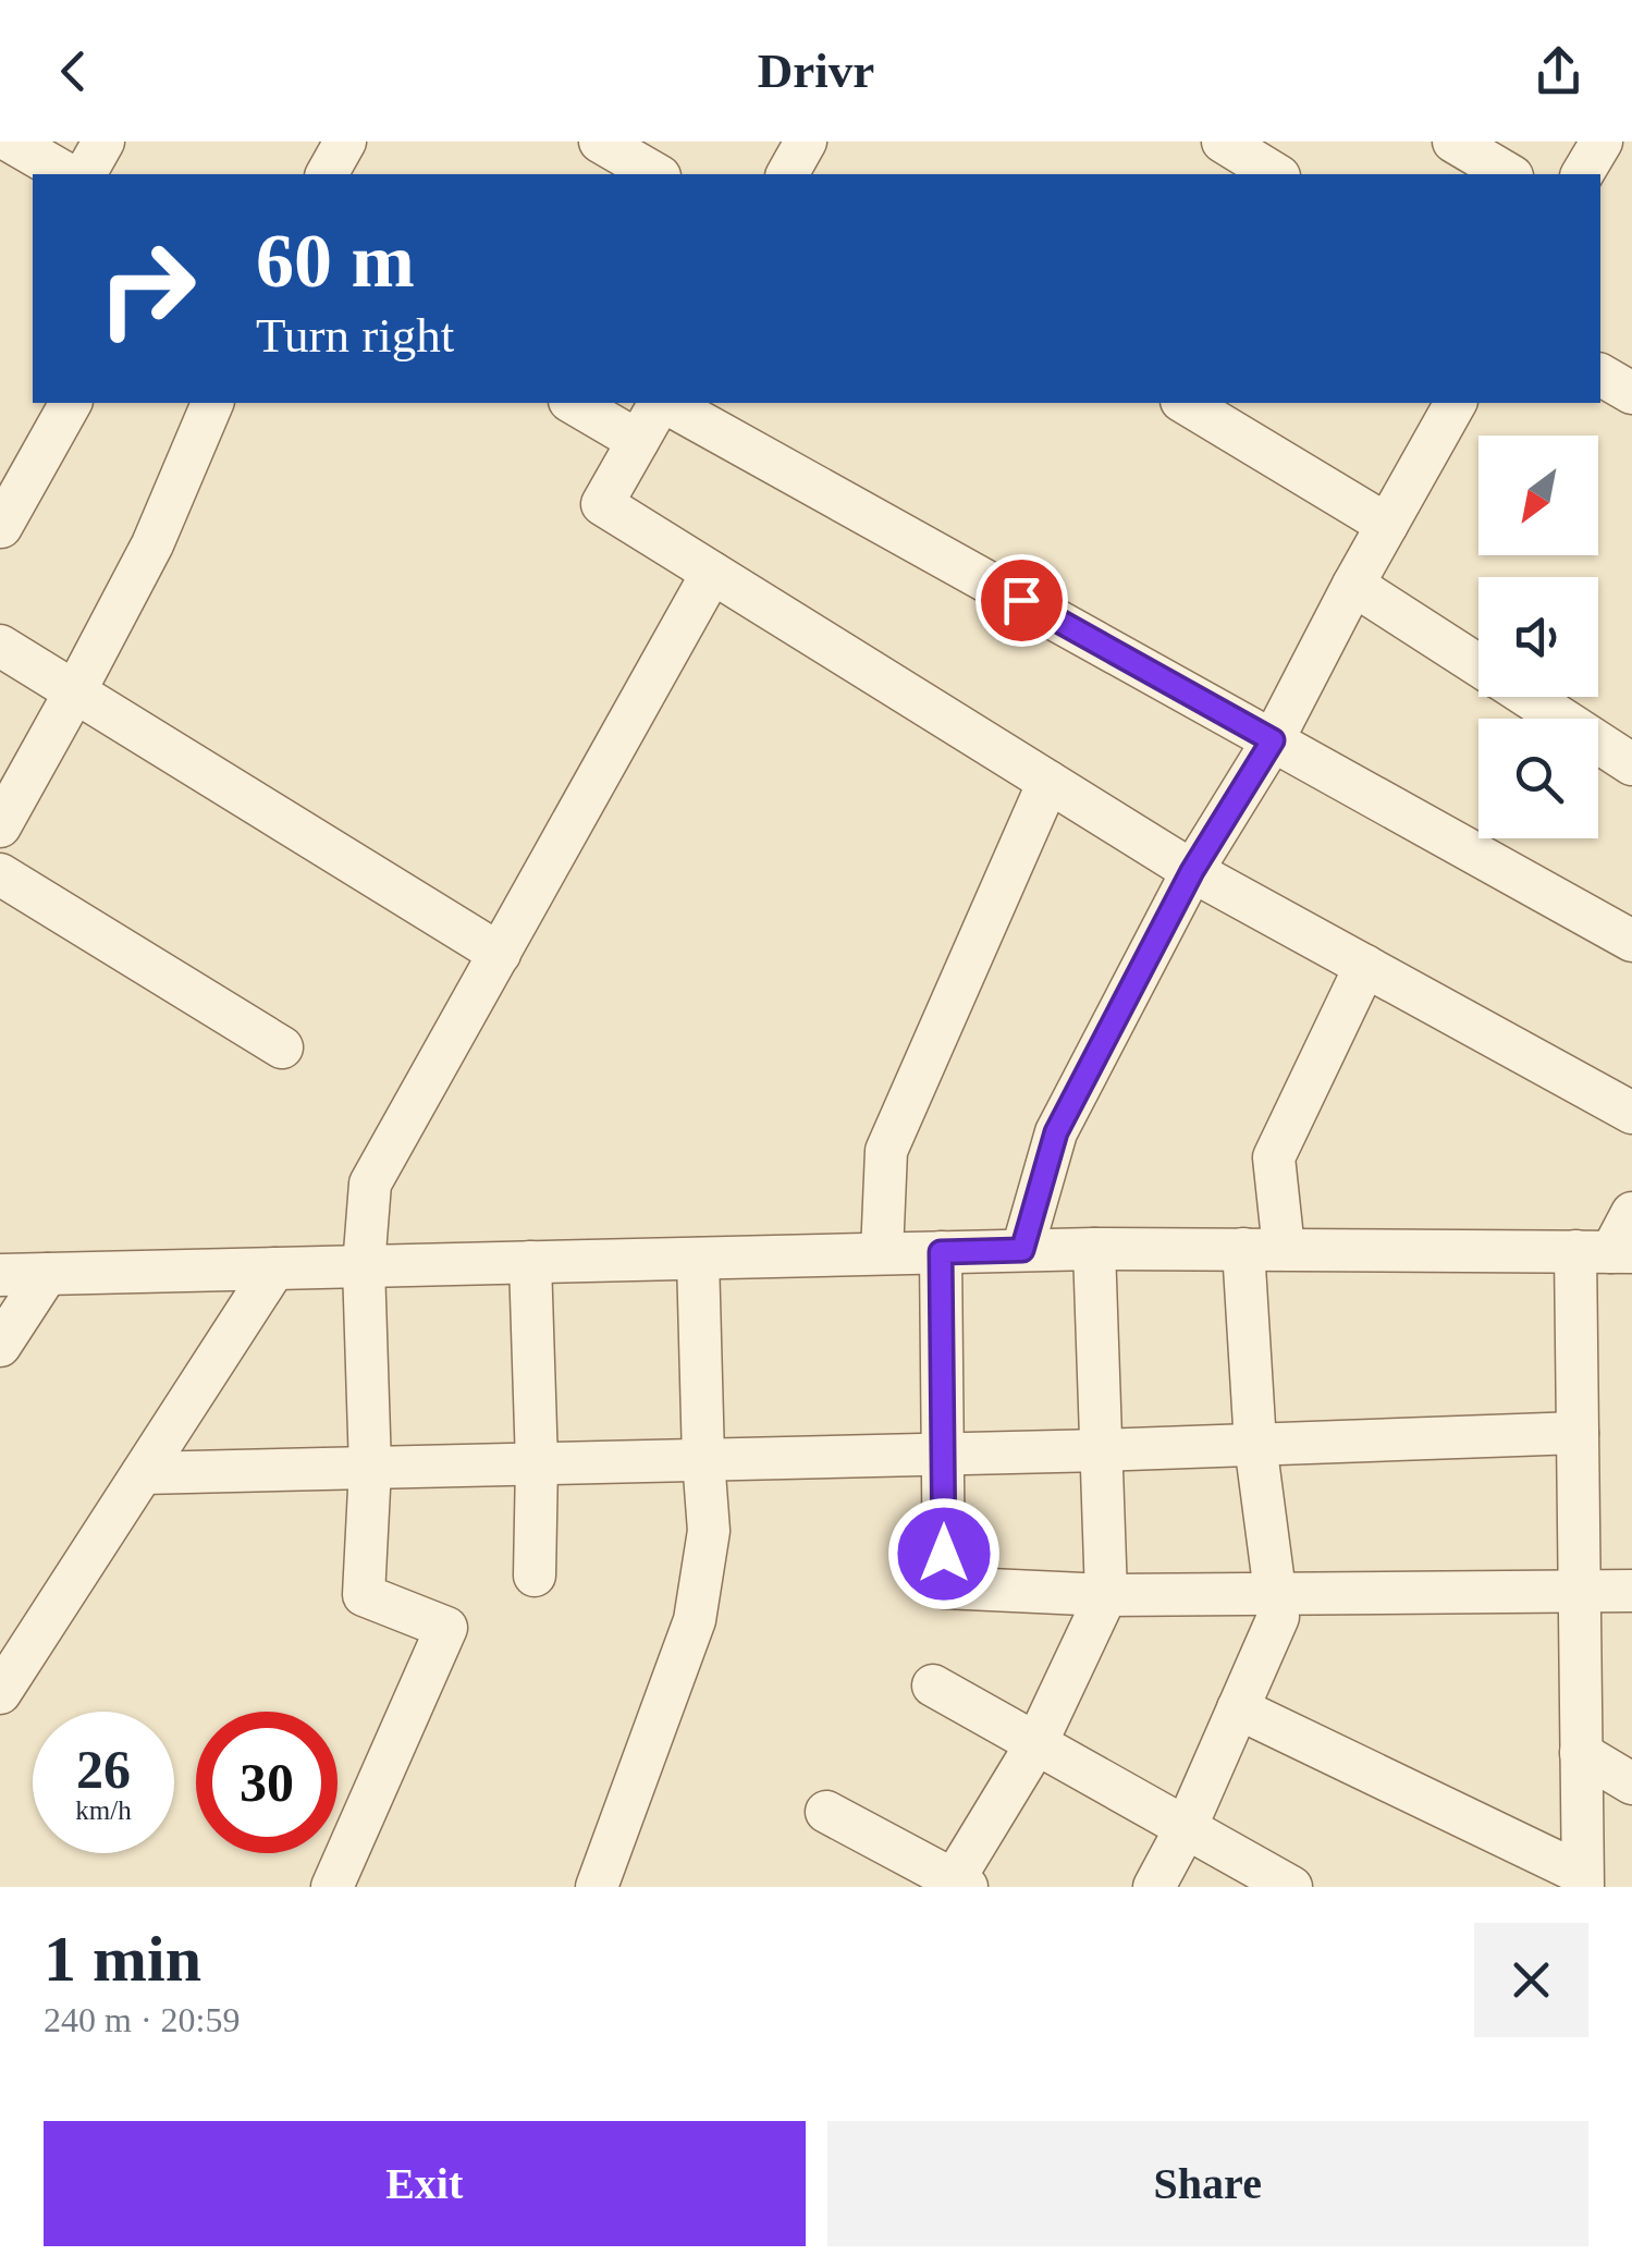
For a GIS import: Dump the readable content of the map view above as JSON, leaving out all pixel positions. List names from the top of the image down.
{
  "north": "bottom left",
  "page": {
    "header": "Drivr",
    "turn": ["60 m", "Turn right"],
    "speed": "26 km/h",
    "limit": "30",
    "heading": ["1 min", "240 m · 20:59"],
    "buttons": ["Exit", "Share"]
  }
}
